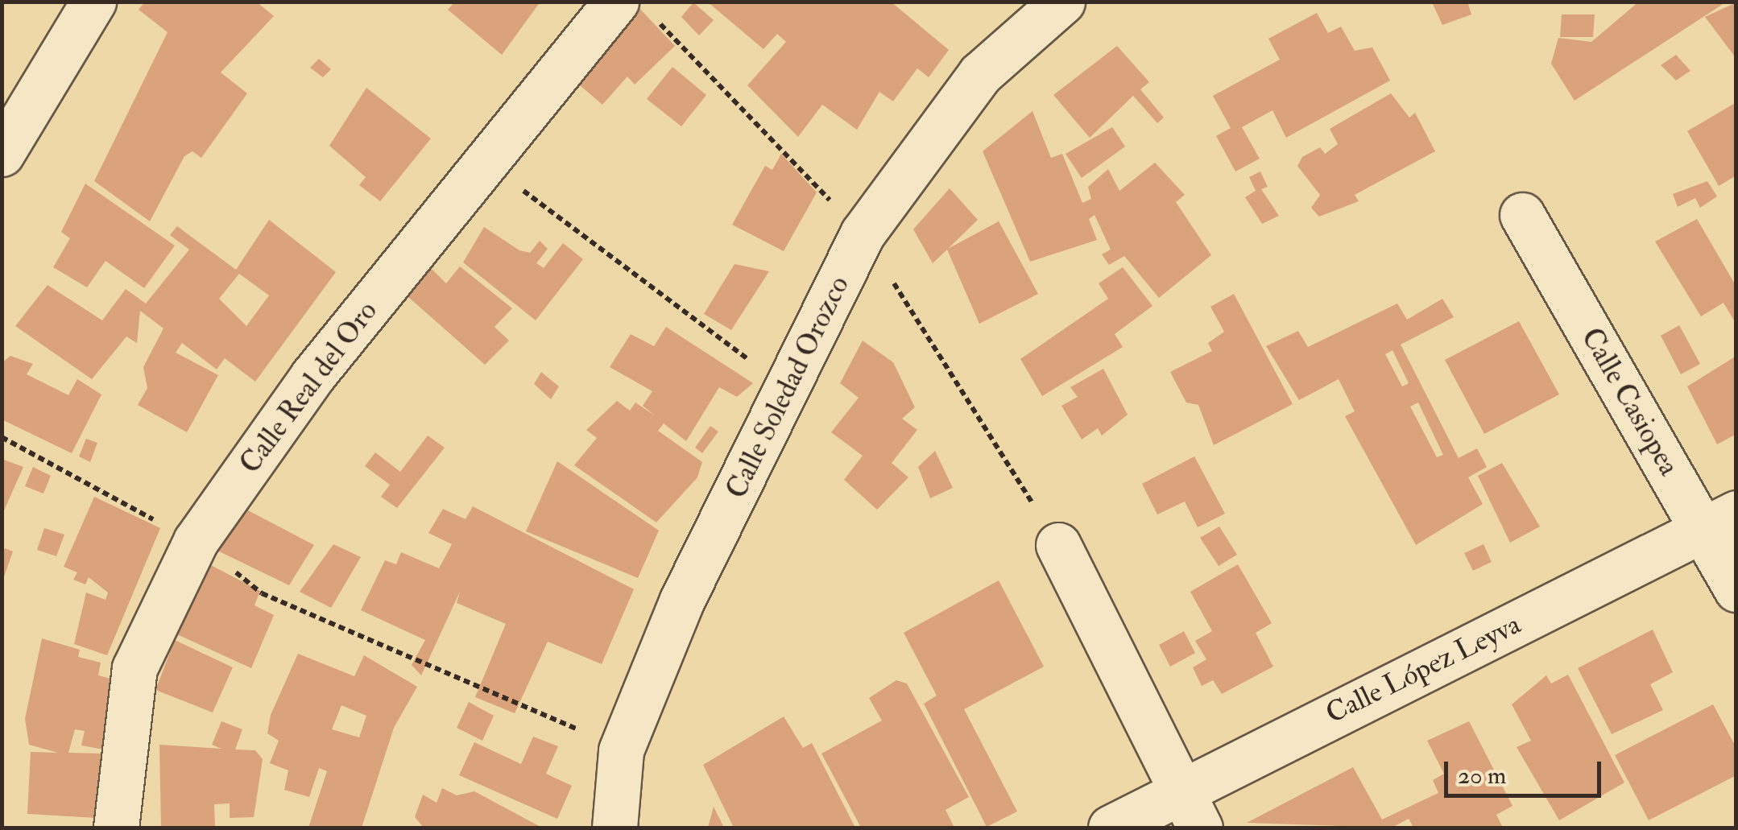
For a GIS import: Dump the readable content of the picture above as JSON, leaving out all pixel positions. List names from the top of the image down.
{
  "streets": {
    "street": [
      "Calle Real del Oro",
      "Calle Soledad Orozco",
      "Calle Casiopea",
      "Calle López Leyva"
    ]
  },
  "crossings": [
    ["Calle Casiopea", "Calle López Leyva"]
  ],
  "scale_bar": "20 m"
}
